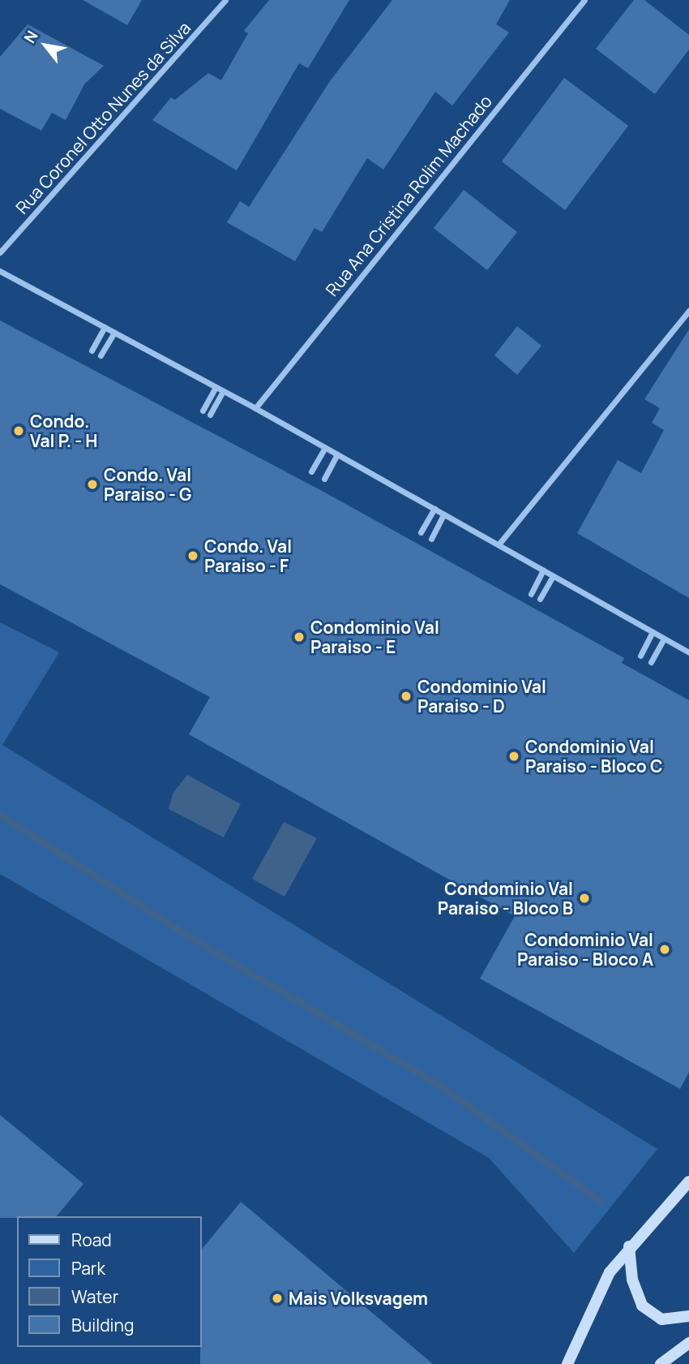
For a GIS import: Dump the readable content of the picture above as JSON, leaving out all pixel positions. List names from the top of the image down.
{
  "streets": {
    "street": ["Rua Coronel Otto Nunes da Silva", "Rua Ana Cristina Rolim Machado"]
  },
  "places": [
    "Condo. Val P. - H",
    "Condo. Val Paraiso - G",
    "Condo. Val Paraiso - F",
    "Condominio Val Paraiso - E",
    "Condominio Val Paraiso - D",
    "Condominio Val Paraiso - Bloco C",
    "Condominio Val Paraiso - Bloco B",
    "Condominio Val Paraiso - Bloco A",
    "Mais Volksvagem"
  ],
  "legend": [
    "Road",
    "Park",
    "Water",
    "Building"
  ],
  "north": "top left"
}
